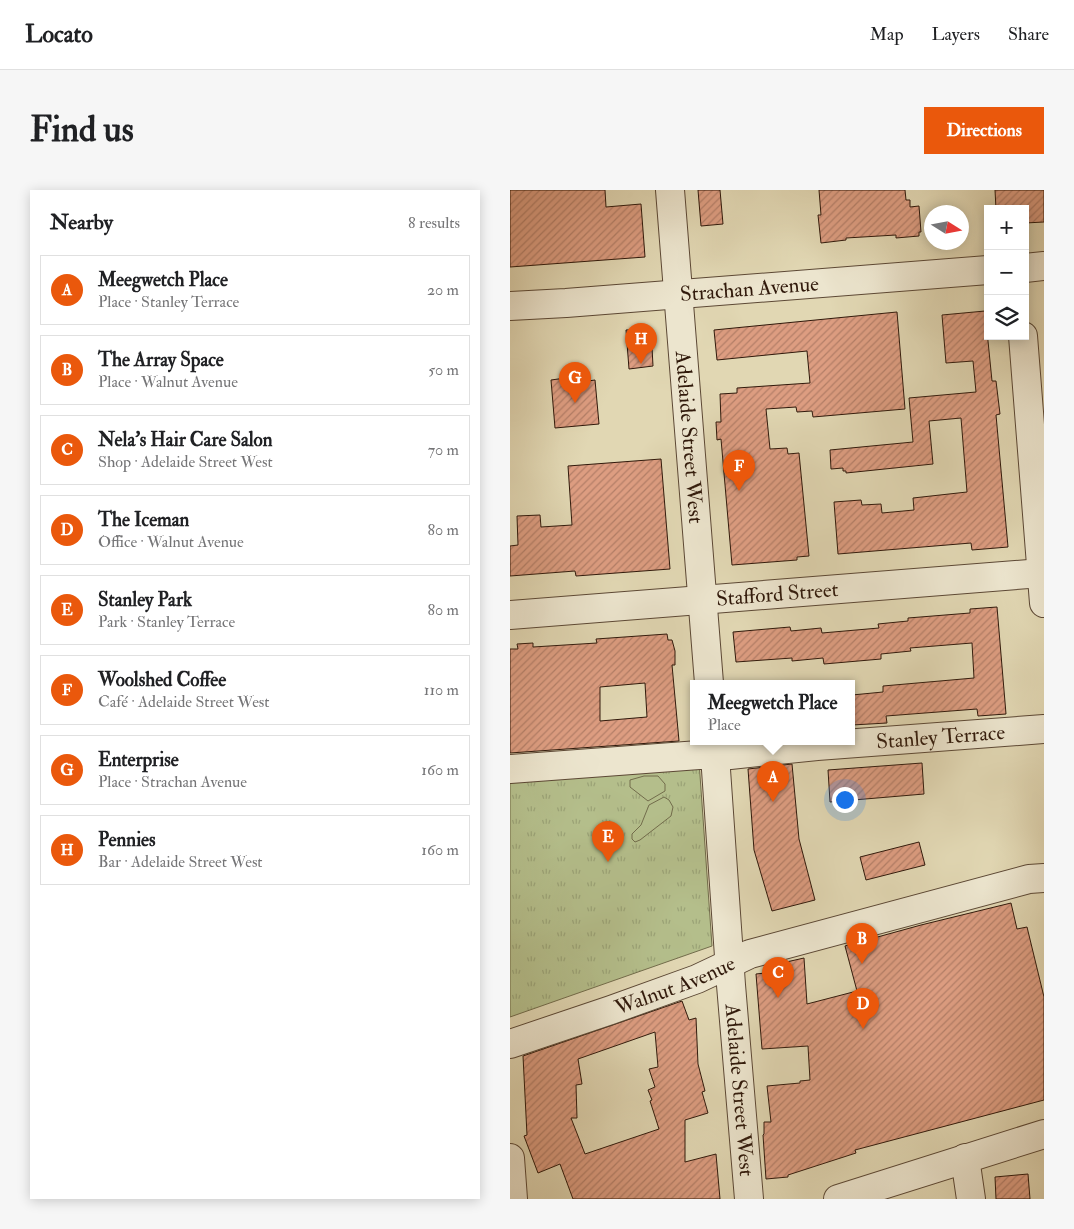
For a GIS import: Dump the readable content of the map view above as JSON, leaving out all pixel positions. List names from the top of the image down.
{
  "streets": {
    "street": [
      "Strachan Avenue",
      "Adelaide Street West",
      "Stafford Street",
      "Stanley Terrace",
      "Walnut Avenue"
    ]
  },
  "crossings": [
    ["Strachan Avenue", "Adelaide Street West"],
    ["Adelaide Street West", "Stafford Street"],
    ["Adelaide Street West", "Stanley Terrace"],
    ["Adelaide Street West", "Walnut Avenue"]
  ],
  "north": "right",
  "page": {
    "header": "Locato",
    "nav": ["Map", "Layers", "Share"],
    "buttons": "Directions",
    "title": "Find us",
    "heading": ["Nearby", "8 results"],
    "map_buttons": ["+", "−"],
    "list": [
      {
        "mark": "A",
        "name": "Meegwetch Place",
        "note": "Place · Stanley Terrace",
        "value": "20 m"
      },
      {
        "mark": "B",
        "name": "The Array Space",
        "note": "Place · Walnut Avenue",
        "value": "50 m"
      },
      {
        "mark": "C",
        "name": "Nela's Hair Care Salon",
        "note": "Shop · Adelaide Street West",
        "value": "70 m"
      },
      {
        "mark": "D",
        "name": "The Iceman",
        "note": "Office · Walnut Avenue",
        "value": "80 m"
      },
      {
        "mark": "E",
        "name": "Stanley Park",
        "note": "Park · Stanley Terrace",
        "value": "80 m"
      },
      {
        "mark": "F",
        "name": "Woolshed Coffee",
        "note": "Café · Adelaide Street West",
        "value": "110 m"
      },
      {
        "mark": "G",
        "name": "Enterprise",
        "note": "Place · Strachan Avenue",
        "value": "160 m"
      },
      {
        "mark": "H",
        "name": "Pennies",
        "note": "Bar · Adelaide Street West",
        "value": "160 m"
      }
    ],
    "pins": [
      "H",
      "G",
      "F",
      "A",
      "E",
      "B",
      "C",
      "D"
    ],
    "popup": ["Meegwetch Place", "Place"]
  }
}
